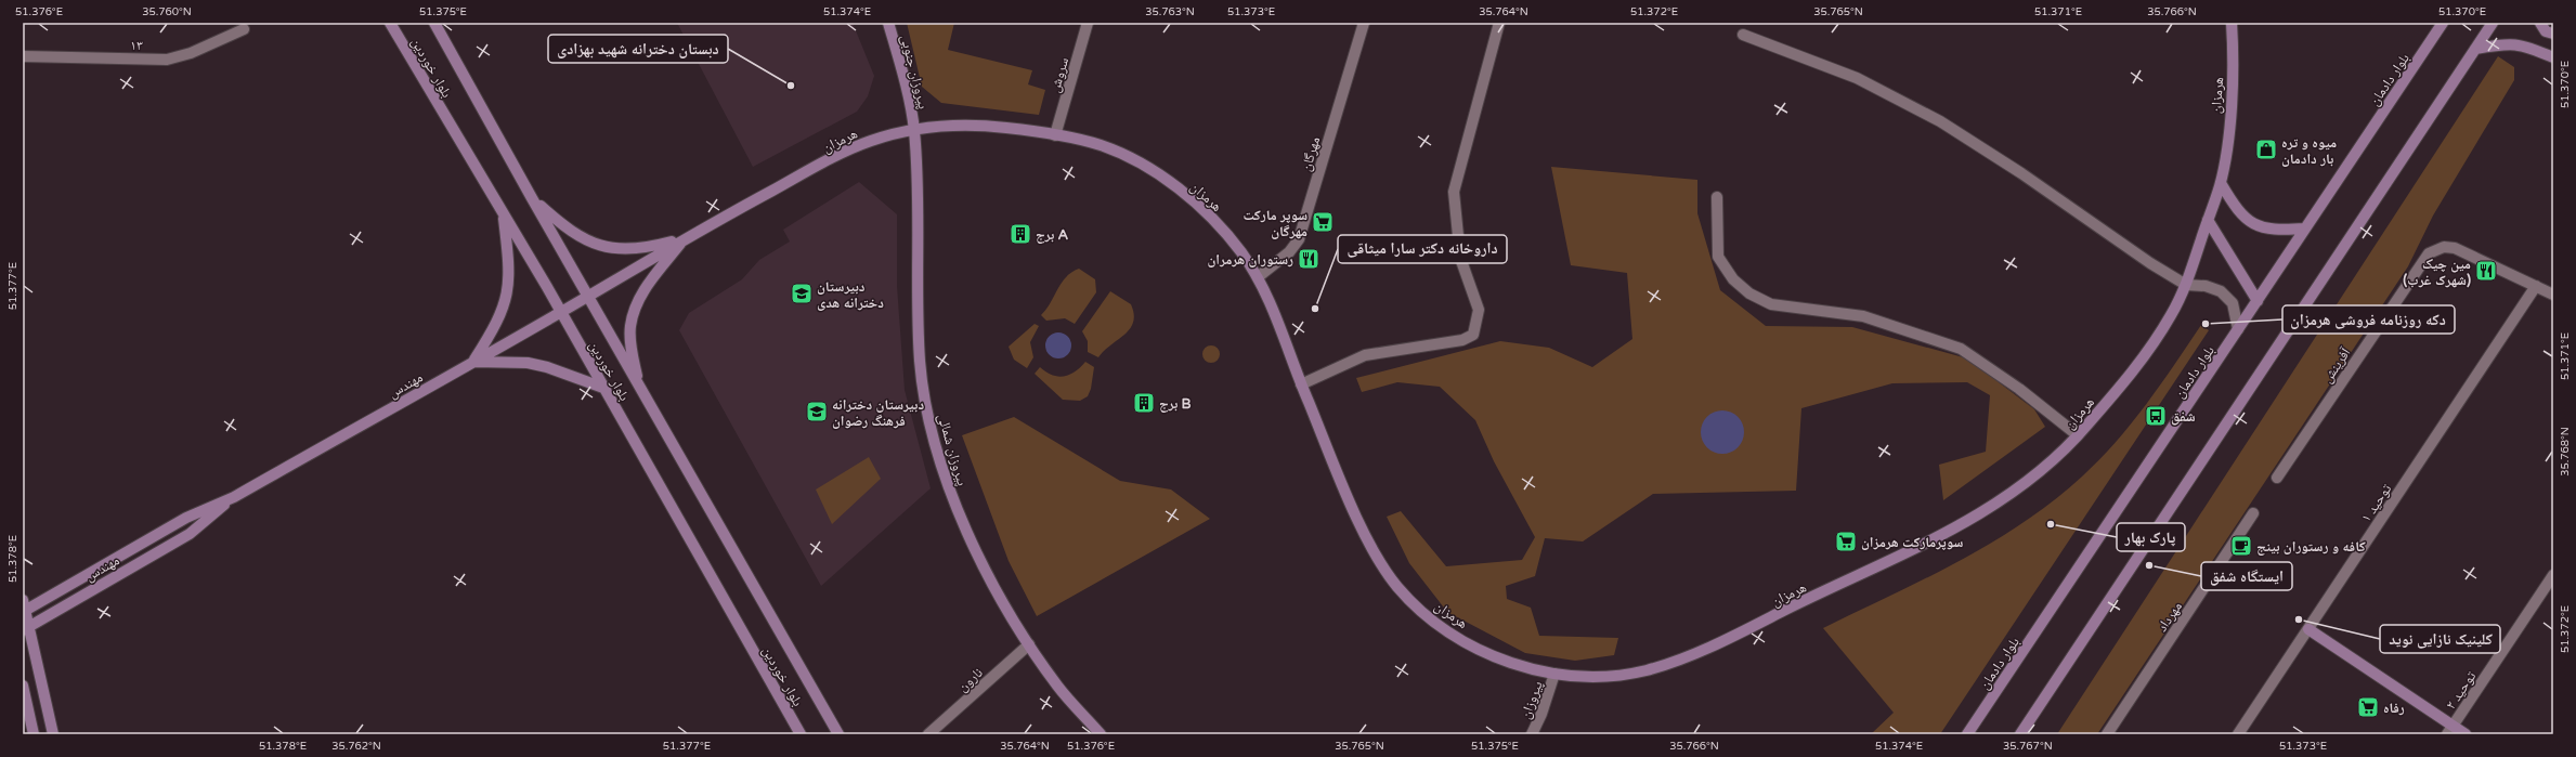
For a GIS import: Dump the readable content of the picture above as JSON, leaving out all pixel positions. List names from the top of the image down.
{
  "streets": {
    "street": [
      "۱۳",
      "بلوار خوردین",
      "پیروزان جنوبی",
      "سروش",
      "بلوار دادمان",
      "هرمزان",
      "مهرگان",
      "آفرینش",
      "مهندس",
      "پیروزان شمالی",
      "توحید ۱",
      "مهرداد",
      "نارون",
      "توحید ۲",
      "پیروزان"
    ]
  },
  "crossings": [
    ["بلوار خوردین", "هرمزان"],
    ["بلوار خوردین", "مهندس"],
    ["پیروزان جنوبی", "هرمزان"],
    ["پیروزان جنوبی", "پیروزان شمالی"],
    ["سروش", "هرمزان"],
    ["هرمزان", "مهرگان"],
    ["هرمزان", "مهندس"],
    ["هرمزان", "پیروزان شمالی"],
    ["هرمزان", "پیروزان"],
    ["آفرینش", "توحید ۱"],
    ["پیروزان شمالی", "نارون"]
  ],
  "places": {
    "other": [
      "دبستان دخترانه شهید بهزادی",
      "داروخانه دکتر سارا میثاقی",
      "دکه روزنامه فروشی هرمزان",
      "پارک بهار",
      "ایستگاه شفق",
      "کلینیک نازایی نوید"
    ],
    "shop": ["میوه و تره بار دادمان"],
    "supermarket": ["سوپر مارکت مهرگان", "سوپرمارکت هرمزان", "رفاه"],
    "building": ["برج A", "برج B"],
    "restaurant": ["رستوران هرمران", "مین چیک (شهرک غرب)"],
    "school or university": ["دبیرستان دخترانه هدی", "دبیرستان دخترانه فرهنگ رضوان"],
    "bus stop": ["شفق"],
    "cafe": ["کافه و رستوران بینج"]
  },
  "coordinates": [
    "51.376°E",
    "35.760°N",
    "51.375°E",
    "51.374°E",
    "35.763°N",
    "51.373°E",
    "35.764°N",
    "51.372°E",
    "35.765°N",
    "51.371°E",
    "35.766°N",
    "51.370°E",
    "51.377°E",
    "35.768°N",
    "51.378°E",
    "35.762°N",
    "35.767°N"
  ]
}
